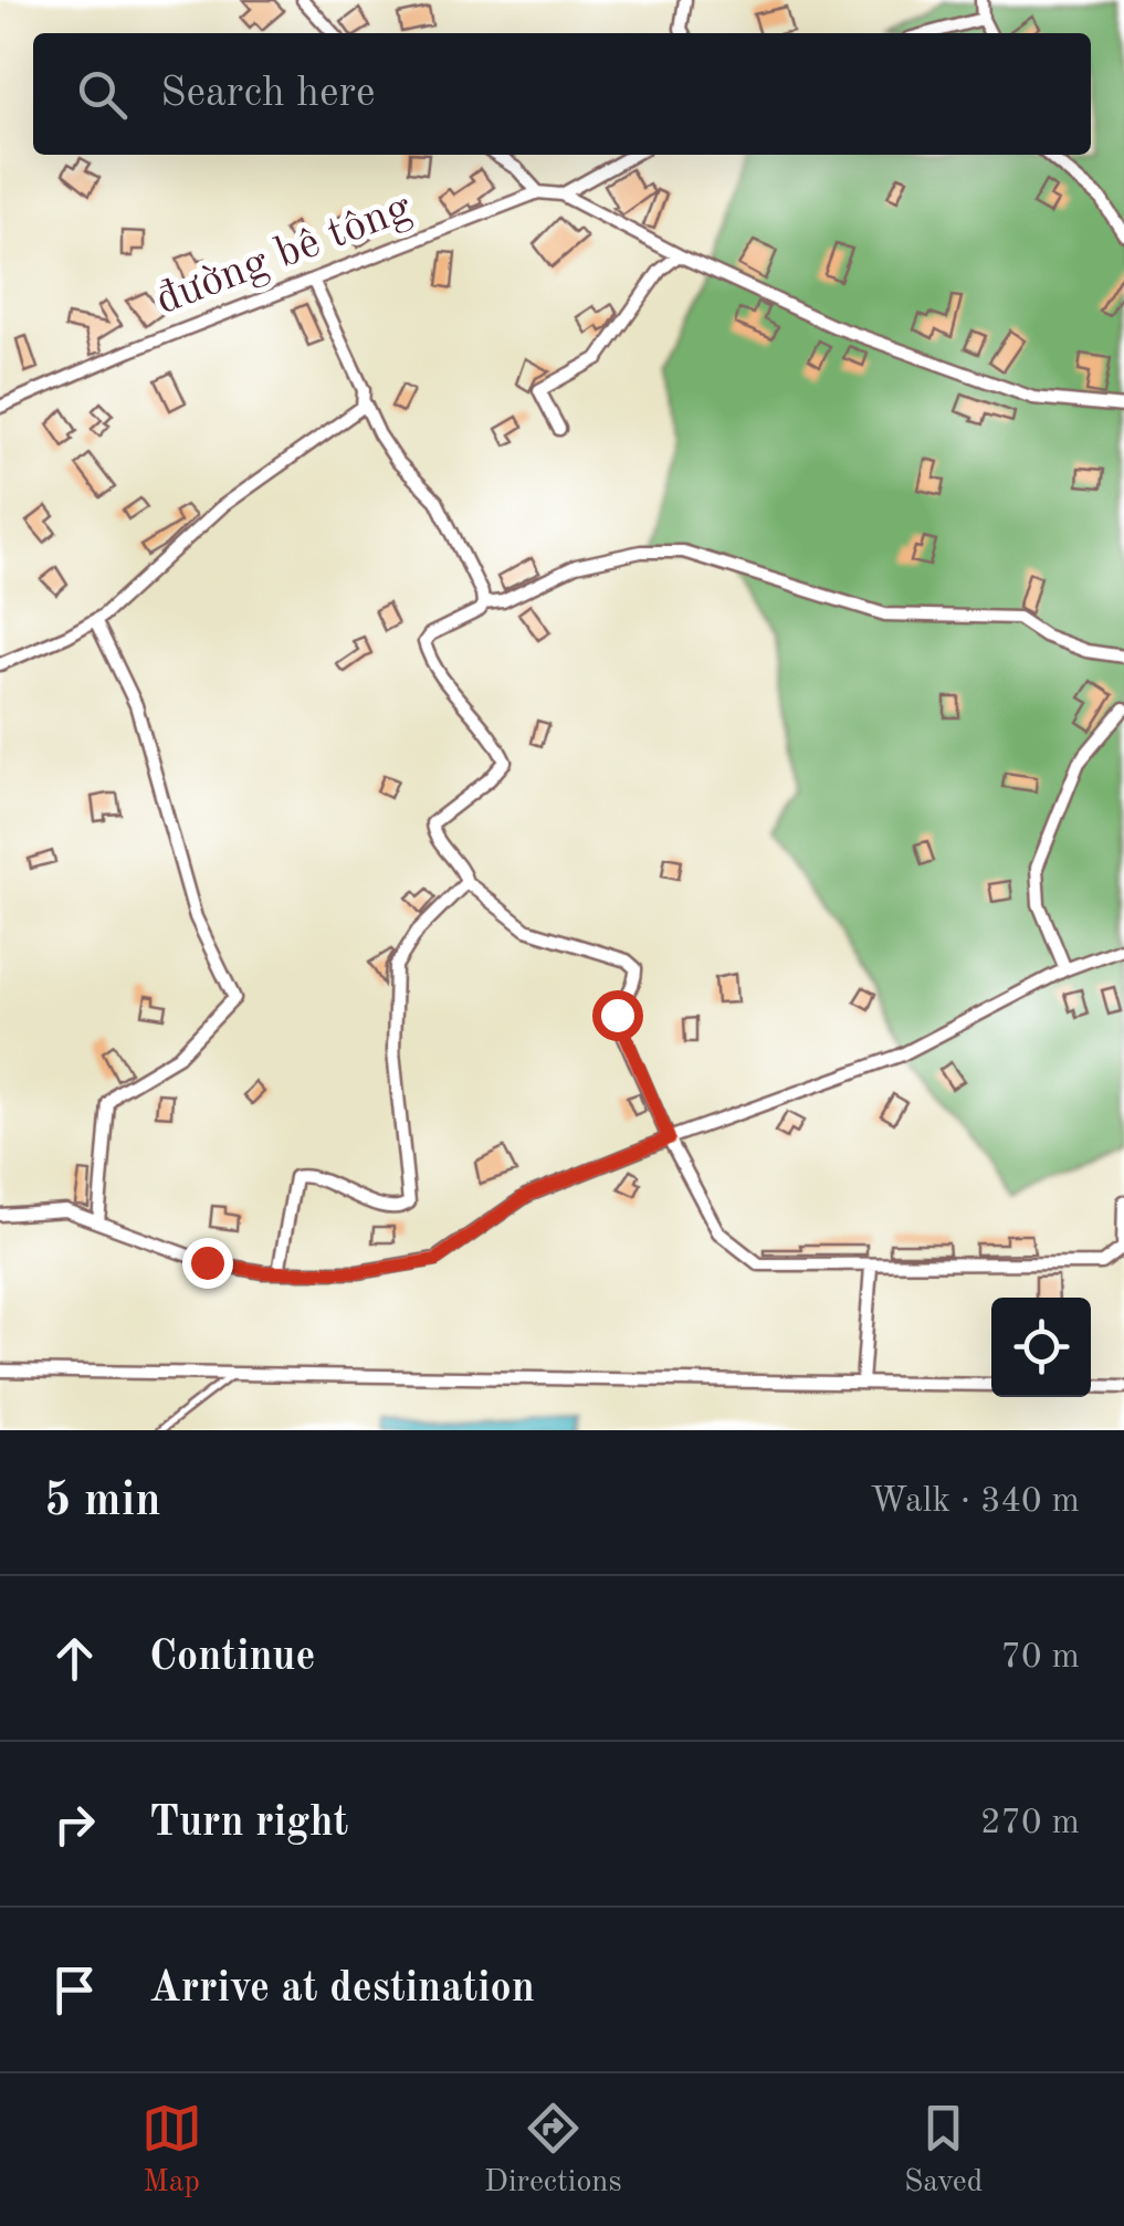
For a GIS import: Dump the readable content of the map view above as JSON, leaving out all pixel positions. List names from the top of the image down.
{
  "streets": {
    "street": ["đường bê tông"]
  },
  "page": {
    "search": "Search here",
    "heading": ["5 min", "Walk · 340 m"],
    "list": [
      ["Continue", "70 m"],
      ["Turn right", "270 m"],
      "Arrive at destination"
    ],
    "nav": ["Map", "Directions", "Saved"]
  }
}
